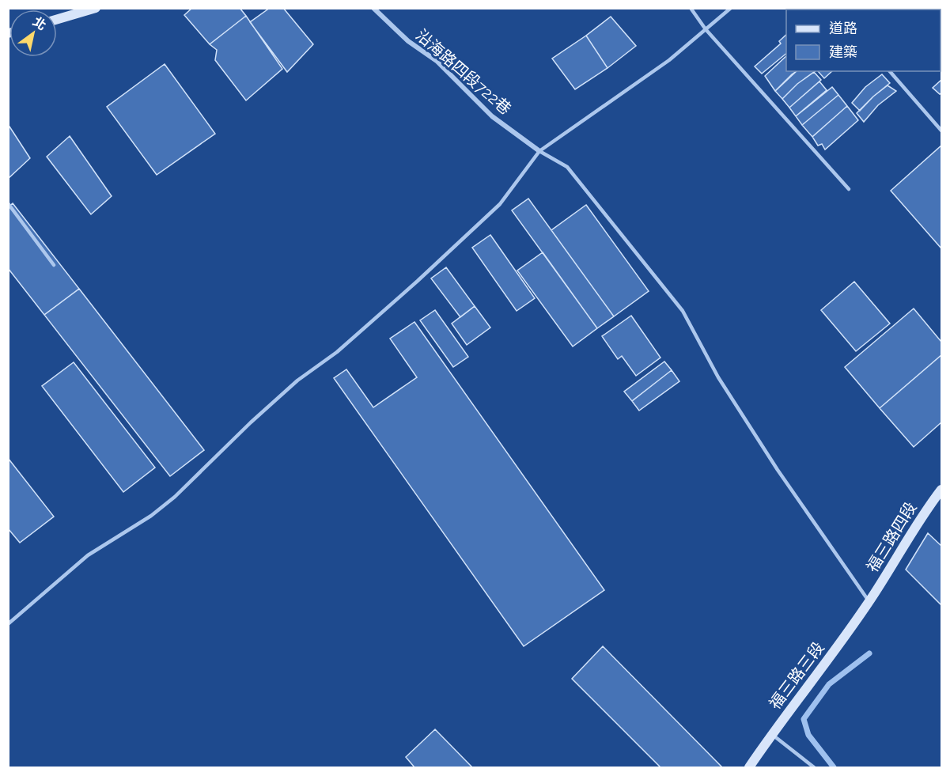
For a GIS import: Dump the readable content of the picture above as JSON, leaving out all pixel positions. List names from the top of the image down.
{
  "streets": {
    "street": ["沿海路四段722巷", "福三路四段", "福三路三段"]
  },
  "crossings": [
    ["福三路四段", "福三路三段"]
  ],
  "legend": ["道路", "建築"],
  "north": "top right"
}
